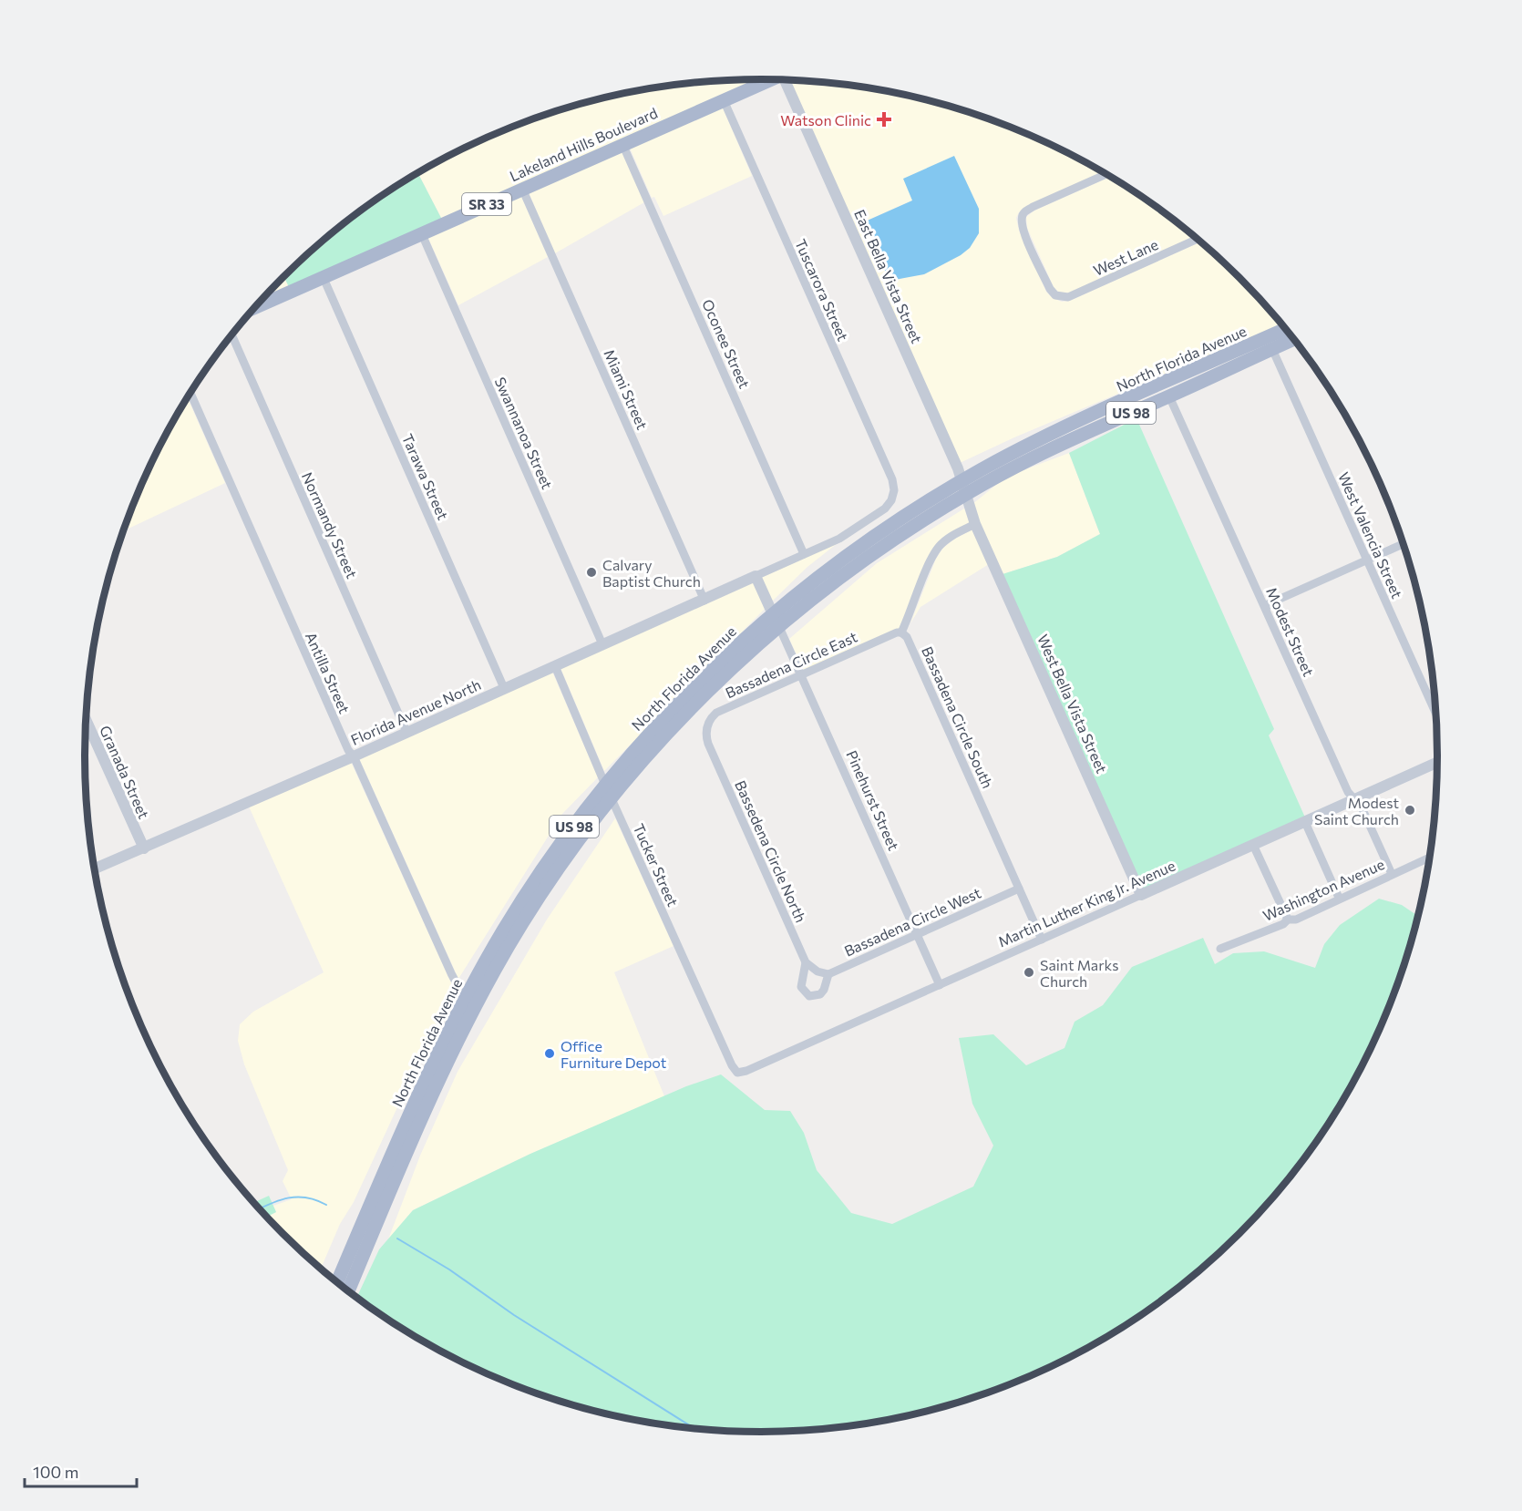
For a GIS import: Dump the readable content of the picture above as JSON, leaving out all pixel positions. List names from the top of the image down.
{
  "streets": {
    "main road": [
      "Lakeland Hills Boulevard",
      "SR 33",
      "North Florida Avenue",
      "US 98"
    ],
    "street": [
      "West Lane",
      "East Bella Vista Street",
      "Tuscarora Street",
      "Oconee Street",
      "Miami Street",
      "Swannanoa Street",
      "Tarawa Street",
      "Normandy Street",
      "West Valencia Street",
      "Modest Street",
      "Bassadena Circle East",
      "Antilla Street",
      "West Bella Vista Street",
      "Florida Avenue North",
      "Bassadena Circle South",
      "Granada Street",
      "Pinehurst Street",
      "Bassedena Circle North",
      "Tucker Street",
      "Washington Avenue",
      "Martin Luther King Jr. Avenue",
      "Bassadena Circle West"
    ]
  },
  "crossings": [
    ["Lakeland Hills Boulevard", "Tuscarora Street"],
    ["Lakeland Hills Boulevard", "Oconee Street"],
    ["Lakeland Hills Boulevard", "Miami Street"],
    ["Lakeland Hills Boulevard", "Swannanoa Street"],
    ["Lakeland Hills Boulevard", "Tarawa Street"],
    ["East Bella Vista Street", "North Florida Avenue"],
    ["East Bella Vista Street", "West Bella Vista Street"],
    ["Tuscarora Street", "Oconee Street"],
    ["North Florida Avenue", "West Valencia Street"],
    ["North Florida Avenue", "Modest Street"],
    ["North Florida Avenue", "Antilla Street"],
    ["North Florida Avenue", "Pinehurst Street"],
    ["North Florida Avenue", "Tucker Street"],
    ["Miami Street", "Florida Avenue North"],
    ["Swannanoa Street", "Florida Avenue North"],
    ["Tarawa Street", "Florida Avenue North"],
    ["Normandy Street", "Florida Avenue North"],
    ["Modest Street", "Washington Avenue"],
    ["Modest Street", "Martin Luther King Jr. Avenue"],
    ["Bassadena Circle East", "Bassadena Circle South"],
    ["Bassadena Circle East", "Pinehurst Street"],
    ["Bassadena Circle East", "Bassedena Circle North"],
    ["Antilla Street", "Florida Avenue North"],
    ["West Bella Vista Street", "Martin Luther King Jr. Avenue"],
    ["Florida Avenue North", "Granada Street"],
    ["Florida Avenue North", "Pinehurst Street"],
    ["Florida Avenue North", "Tucker Street"],
    ["Bassadena Circle South", "Martin Luther King Jr. Avenue"],
    ["Bassadena Circle South", "Bassadena Circle West"],
    ["Pinehurst Street", "Martin Luther King Jr. Avenue"],
    ["Pinehurst Street", "Bassadena Circle West"],
    ["Bassedena Circle North", "Bassadena Circle West"],
    ["Tucker Street", "Martin Luther King Jr. Avenue"]
  ],
  "places": {
    "health": ["Watson Clinic"],
    "other": [
      "Calvary Baptist Church",
      "Modest Saint Church",
      "Saint Marks Church",
      "Office Furniture Depot"
    ]
  },
  "scale_bar": "100 m"
}
